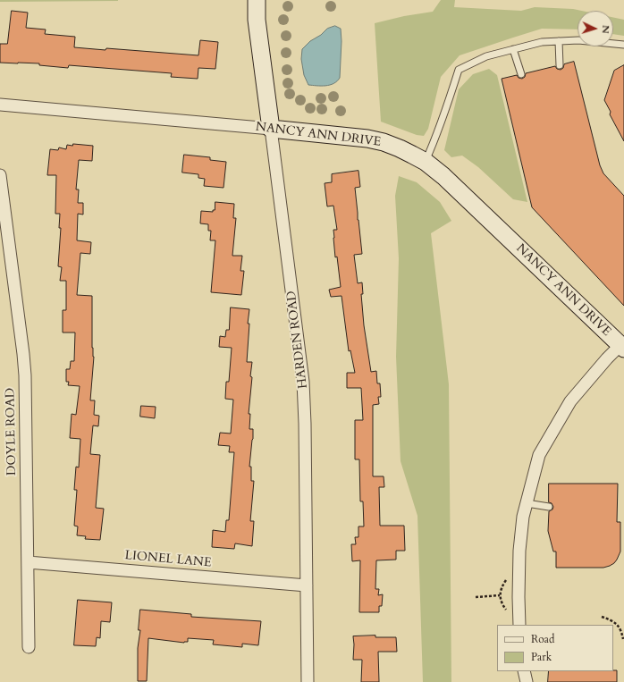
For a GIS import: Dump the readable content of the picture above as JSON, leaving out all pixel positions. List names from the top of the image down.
{
  "streets": {
    "street": [
      "NANCY ANN DRIVE",
      "HARDEN ROAD",
      "DOYLE ROAD",
      "LIONEL LANE"
    ]
  },
  "crossings": [
    ["NANCY ANN DRIVE", "HARDEN ROAD"],
    ["HARDEN ROAD", "LIONEL LANE"],
    ["DOYLE ROAD", "LIONEL LANE"]
  ],
  "legend": ["Road", "Park"],
  "north": "right"
}
